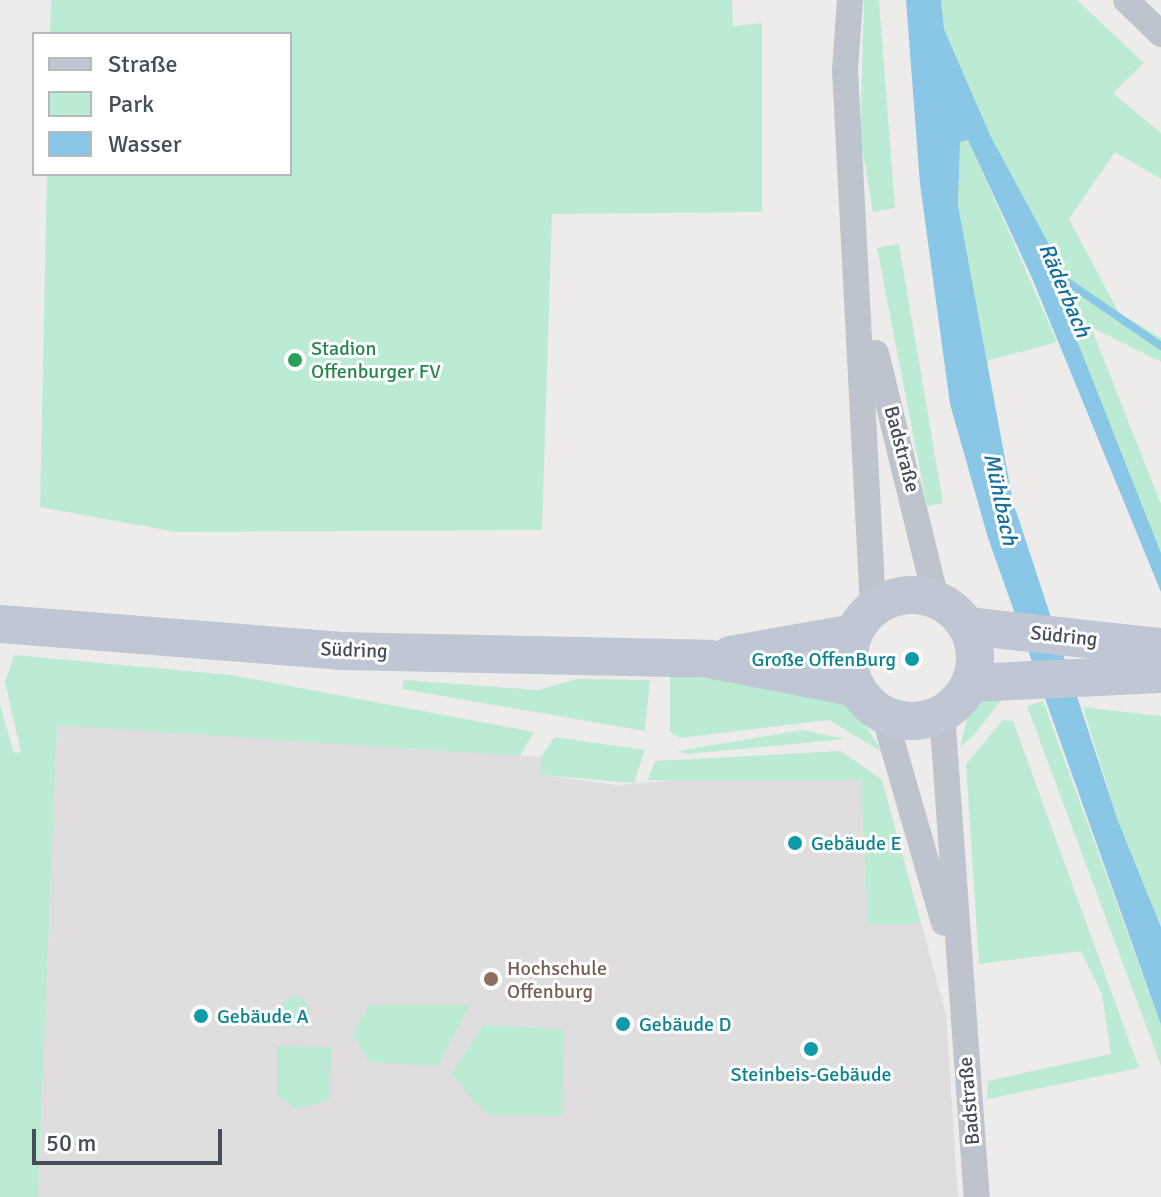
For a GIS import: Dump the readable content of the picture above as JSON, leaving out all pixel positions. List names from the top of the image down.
{
  "streets": {
    "street": ["Badstraße", "Südring"]
  },
  "crossings": [
    ["Badstraße", "Südring"]
  ],
  "water": ["Räderbach", "Mühlbach"],
  "places": [
    "Stadion Offenburger FV",
    "Große OffenBurg",
    "Gebäude E",
    "Hochschule Offenburg",
    "Gebäude A",
    "Gebäude D",
    "Steinbeis-Gebäude"
  ],
  "legend": ["Straße", "Park", "Wasser"],
  "scale_bar": "50 m"
}
